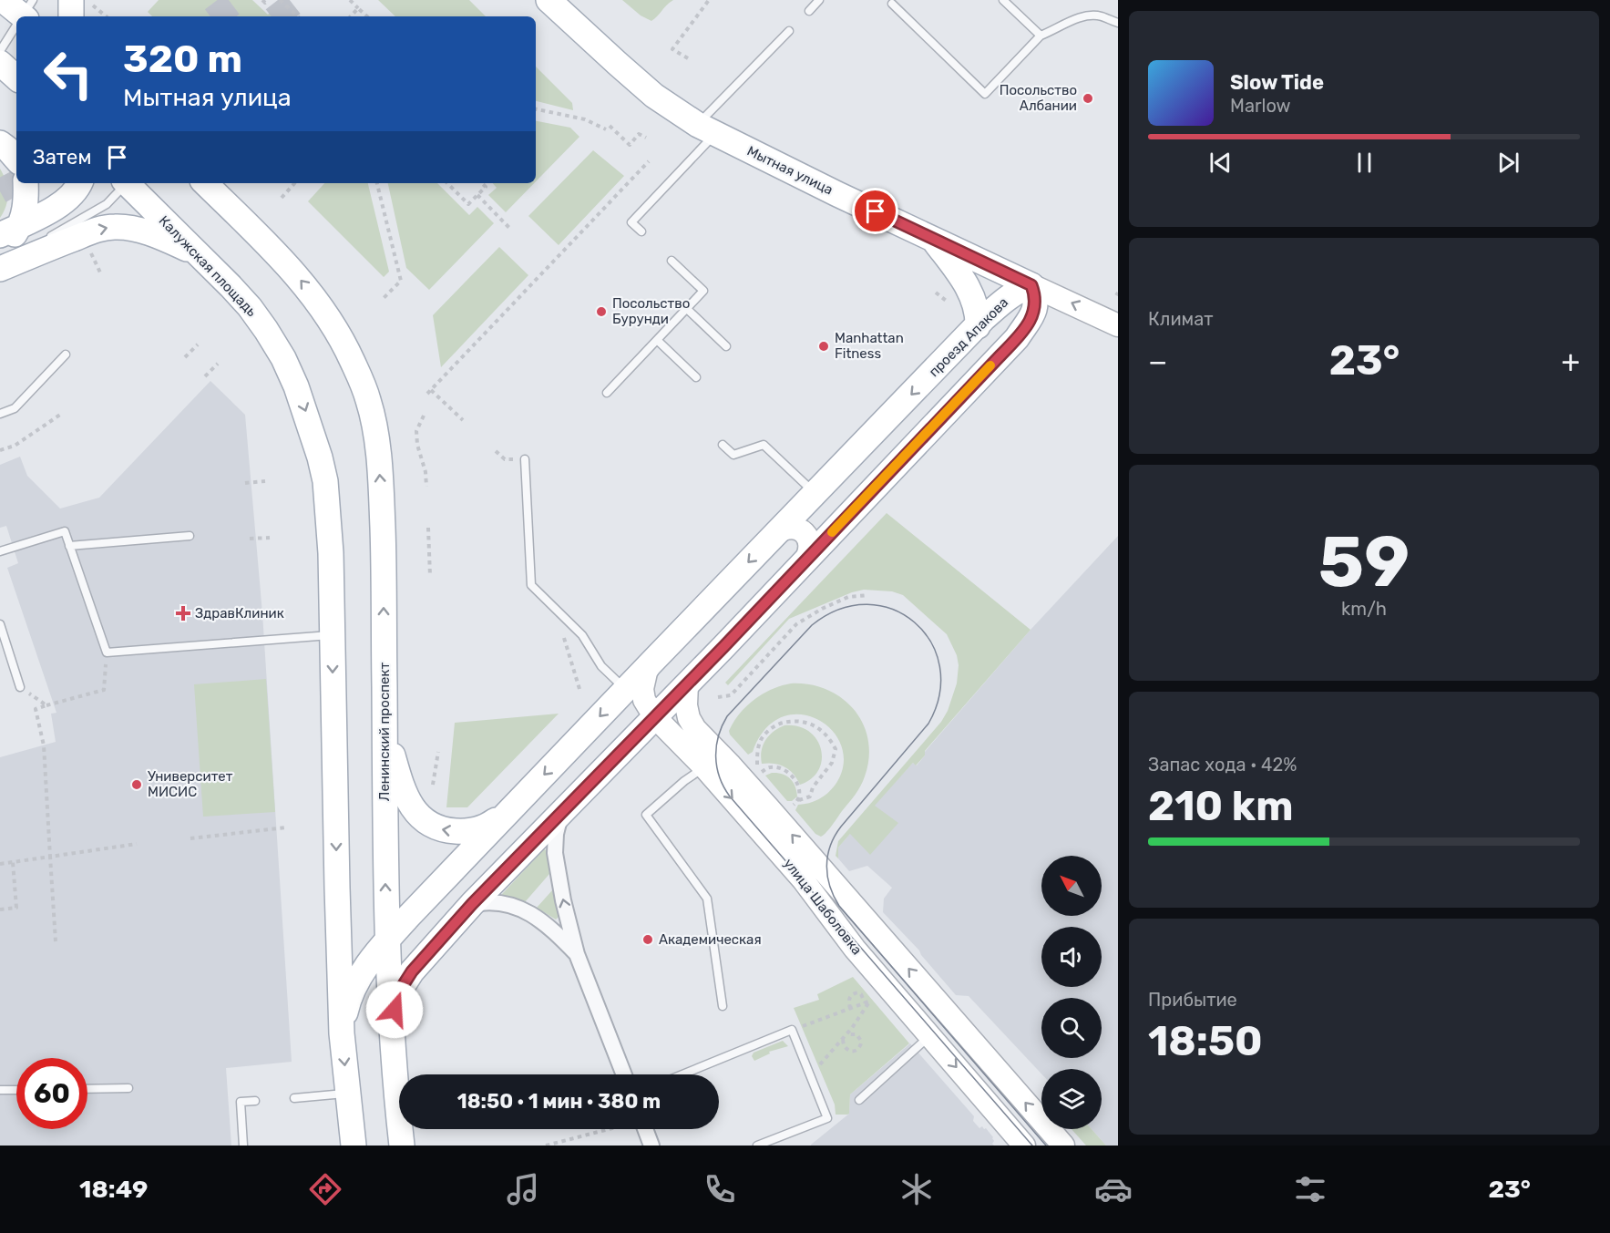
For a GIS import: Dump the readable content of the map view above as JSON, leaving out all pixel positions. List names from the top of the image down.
{
  "streets": {
    "main road": [
      "Мытная улица",
      "Калужская площадь",
      "проезд Апакова",
      "Ленинский проспект",
      "улица Шаболовка"
    ]
  },
  "crossings": [
    ["Мытная улица", "проезд Апакова"],
    ["проезд Апакова", "улица Шаболовка"]
  ],
  "one_way": ["Калужская площадь"],
  "places": {
    "other": [
      "Посольство Албании",
      "Посольство Бурунди",
      "Manhattan Fitness",
      "Университет МИСИС",
      "Академическая"
    ],
    "health": ["ЗдравКлиник"]
  },
  "north": "top left",
  "page": {
    "turn": ["320 m", "Мытная улица"],
    "song": ["Slow Tide", "Marlow"],
    "then": "Затем",
    "tile": [
      "Климат",
      ["59", "km/h"],
      ["Запас хода · 42%", "210 km"],
      ["Прибытие", "18:50"]
    ],
    "heat": ["−", "23°", "+"],
    "limit": "60",
    "trip": "18:50 · 1 мин · 380 m",
    "tabs": ["18:49", "23°"]
  }
}
